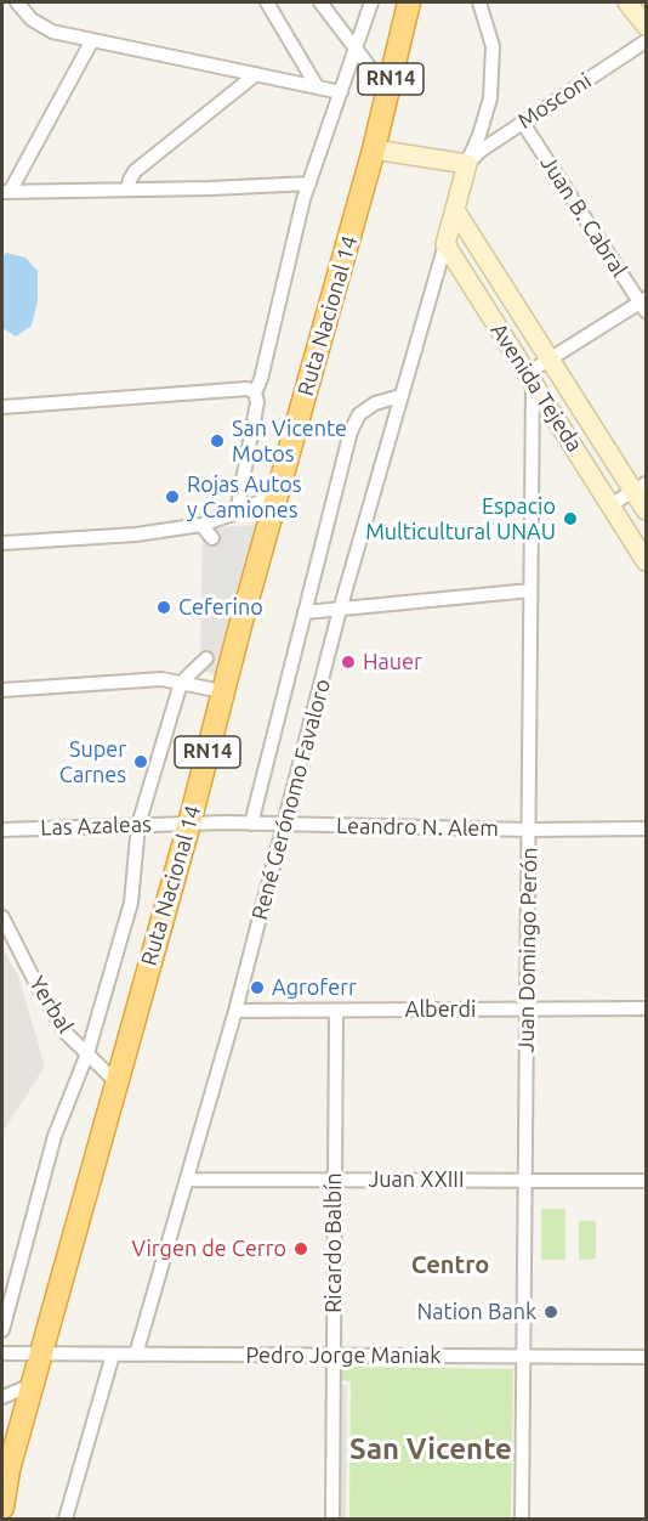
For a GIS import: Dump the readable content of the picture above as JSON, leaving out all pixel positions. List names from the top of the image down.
{
  "streets": {
    "highway": ["RN14", "Ruta Nacional 14"],
    "main road": ["Avenida Tejeda"],
    "street": [
      "Mosconi",
      "Juan B. Cabral",
      "René Gerónomo Favaloro",
      "Las Azaleas",
      "Leandro N. Alem",
      "Juan Domingo Perón",
      "Yerbal",
      "Alberdi",
      "Juan XXIII",
      "Ricardo Balbín",
      "Pedro Jorge Maniak"
    ]
  },
  "crossings": [
    ["Mosconi", "Juan B. Cabral"],
    ["Ruta Nacional 14", "Las Azaleas"],
    ["Ruta Nacional 14", "Leandro N. Alem"],
    ["Ruta Nacional 14", "Yerbal"],
    ["Ruta Nacional 14", "Pedro Jorge Maniak"],
    ["Avenida Tejeda", "René Gerónomo Favaloro"],
    ["Avenida Tejeda", "Juan Domingo Perón"],
    ["René Gerónomo Favaloro", "Leandro N. Alem"],
    ["René Gerónomo Favaloro", "Alberdi"],
    ["René Gerónomo Favaloro", "Juan XXIII"],
    ["René Gerónomo Favaloro", "Pedro Jorge Maniak"],
    ["Las Azaleas", "Leandro N. Alem"],
    ["Leandro N. Alem", "Juan Domingo Perón"],
    ["Juan Domingo Perón", "Alberdi"],
    ["Juan Domingo Perón", "Juan XXIII"],
    ["Juan Domingo Perón", "Pedro Jorge Maniak"],
    ["Alberdi", "Ricardo Balbín"],
    ["Juan XXIII", "Ricardo Balbín"],
    ["Ricardo Balbín", "Pedro Jorge Maniak"]
  ],
  "districts": ["Centro", "San Vicente"],
  "places": [
    "San Vicente Motos",
    "Rojas Autos y Camiones",
    "Espacio Multicultural UNAU",
    "Ceferino",
    "Hauer",
    "Super Carnes",
    "Agroferr",
    "Virgen de Cerro",
    "Nation Bank"
  ]
}
